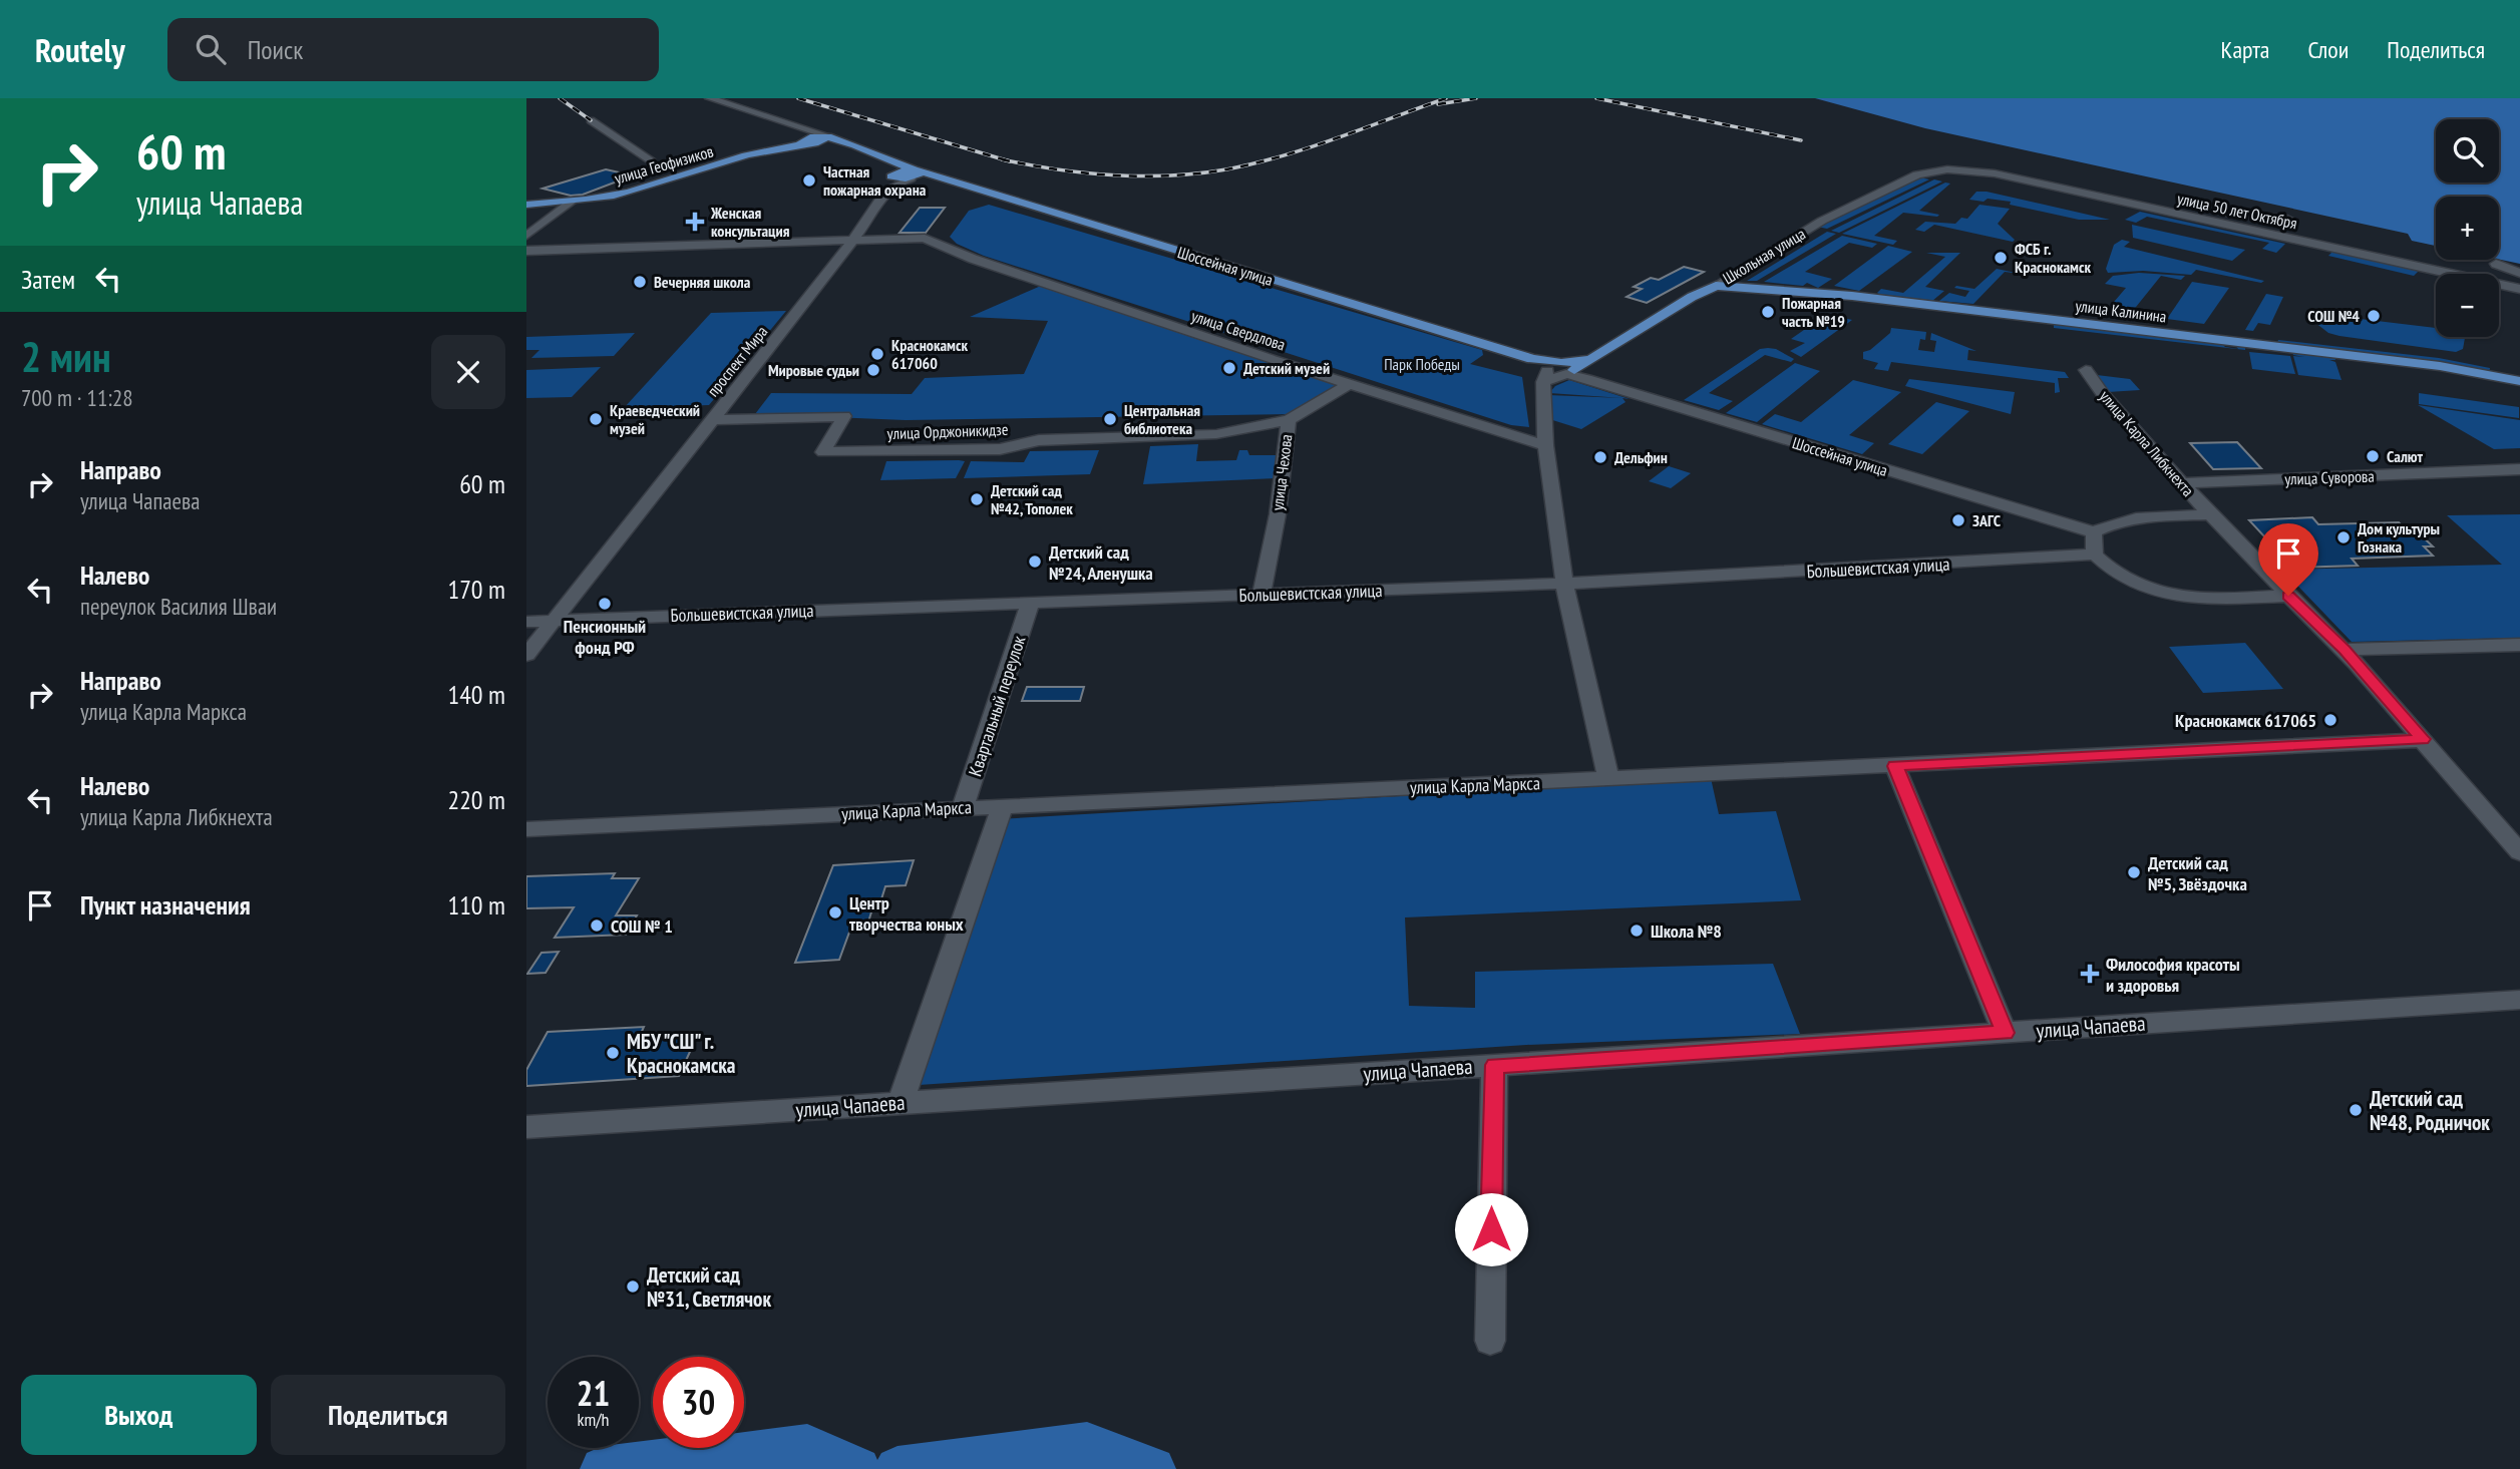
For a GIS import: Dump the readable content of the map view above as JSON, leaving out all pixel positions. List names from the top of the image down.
{
  "streets": {
    "main road": [
      "улица Геофизиков",
      "Школьная улица",
      "Шоссейная улица",
      "улица Калинина"
    ],
    "street": [
      "улица 50 лет Октября",
      "улица Свердлова",
      "проспект Мира",
      "улица Орджоникидзе",
      "улица Карла Либкнехта",
      "улица Чехова",
      "улица Суворова",
      "Большевистская улица",
      "Квартальный переулок",
      "улица Карла Маркса",
      "улица Чапаева"
    ]
  },
  "crossings": [
    ["улица 50 лет Октября", "Школьная улица"],
    ["Школьная улица", "Шоссейная улица"],
    ["Школьная улица", "улица Калинина"],
    ["улица Свердлова", "проспект Мира"],
    ["улица Свердлова", "улица Чехова"],
    ["проспект Мира", "улица Орджоникидзе"],
    ["проспект Мира", "Большевистская улица"],
    ["улица Орджоникидзе", "улица Чехова"],
    ["улица Карла Либкнехта", "улица Суворова"],
    ["улица Чехова", "Большевистская улица"],
    ["Большевистская улица", "Квартальный переулок"],
    ["Квартальный переулок", "улица Карла Маркса"]
  ],
  "parks": ["Парк Победы"],
  "places": {
    "other": [
      "Частная пожарная охрана",
      "ФСБ г. Краснокамск",
      "Вечерняя школа",
      "Пожарная часть №19",
      "СОШ №4",
      "Краснокамск 617060",
      "Детский музей",
      "Мировые судьи",
      "Краеведческий музей",
      "Центральная библиотека",
      "Салют",
      "Дельфин",
      "Детский сад №42, Тополек",
      "ЗАГС",
      "Дом культуры Гознака",
      "Детский сад №24, Аленушка",
      "Пенсионный фонд РФ",
      "Краснокамск 617065",
      "Детский сад №5, Звёздочка",
      "Центр творчества юных",
      "СОШ № 1",
      "Школа №8",
      "МБУ \"СШ\" г. Краснокамска",
      "Детский сад №48, Родничок",
      "Детский сад №31, Светлячок"
    ],
    "health": ["Женская консультация", "Философия красоты и здоровья"]
  },
  "page": {
    "header": "Routely",
    "search": "Поиск",
    "nav": ["Карта", "Слои", "Поделиться"],
    "turn": ["60 m", "улица Чапаева"],
    "map_buttons": ["+", "−"],
    "then": "Затем",
    "heading": ["2 мин", "700 m · 11:28"],
    "list": [
      {
        "name": "Направо",
        "note": "улица Чапаева",
        "value": "60 m"
      },
      {
        "name": "Налево",
        "note": "переулок Василия Шваи",
        "value": "170 m"
      },
      {
        "name": "Направо",
        "note": "улица Карла Маркса",
        "value": "140 m"
      },
      {
        "name": "Налево",
        "note": "улица Карла Либкнехта",
        "value": "220 m"
      },
      {
        "name": "Пункт назначения",
        "value": "110 m"
      }
    ],
    "speed": "21 km/h",
    "limit": "30",
    "buttons": ["Выход", "Поделиться"]
  }
}
